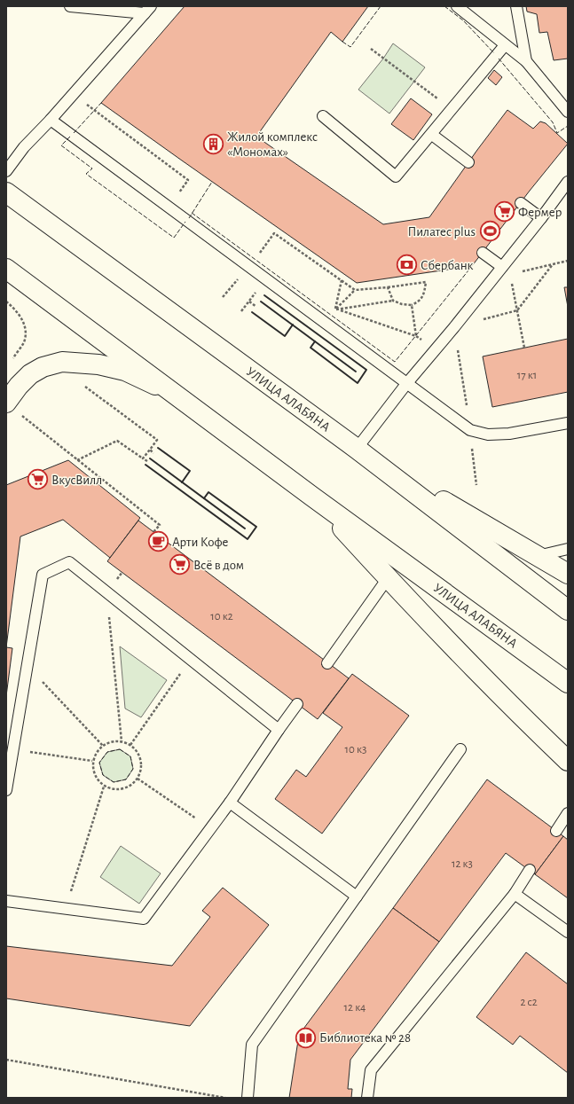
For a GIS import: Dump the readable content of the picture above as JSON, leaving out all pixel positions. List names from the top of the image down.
{
  "streets": {
    "main road": ["УЛИЦА АЛАБЯНА"]
  },
  "places": {
    "building": ["Жилой комплекс «Мономах»"],
    "supermarket": ["Фермер", "ВкусВилл", "Всё в дом"],
    "sports": ["Пилатес plus"],
    "bank": ["Сбербанк"],
    "cafe": ["Арти Кофе"],
    "library": ["Библиотека № 28"]
  },
  "house_numbers": [
    "17 к1",
    "10 к2",
    "10 к3",
    "12 к3",
    "2 с2",
    "12 к4"
  ]
}
